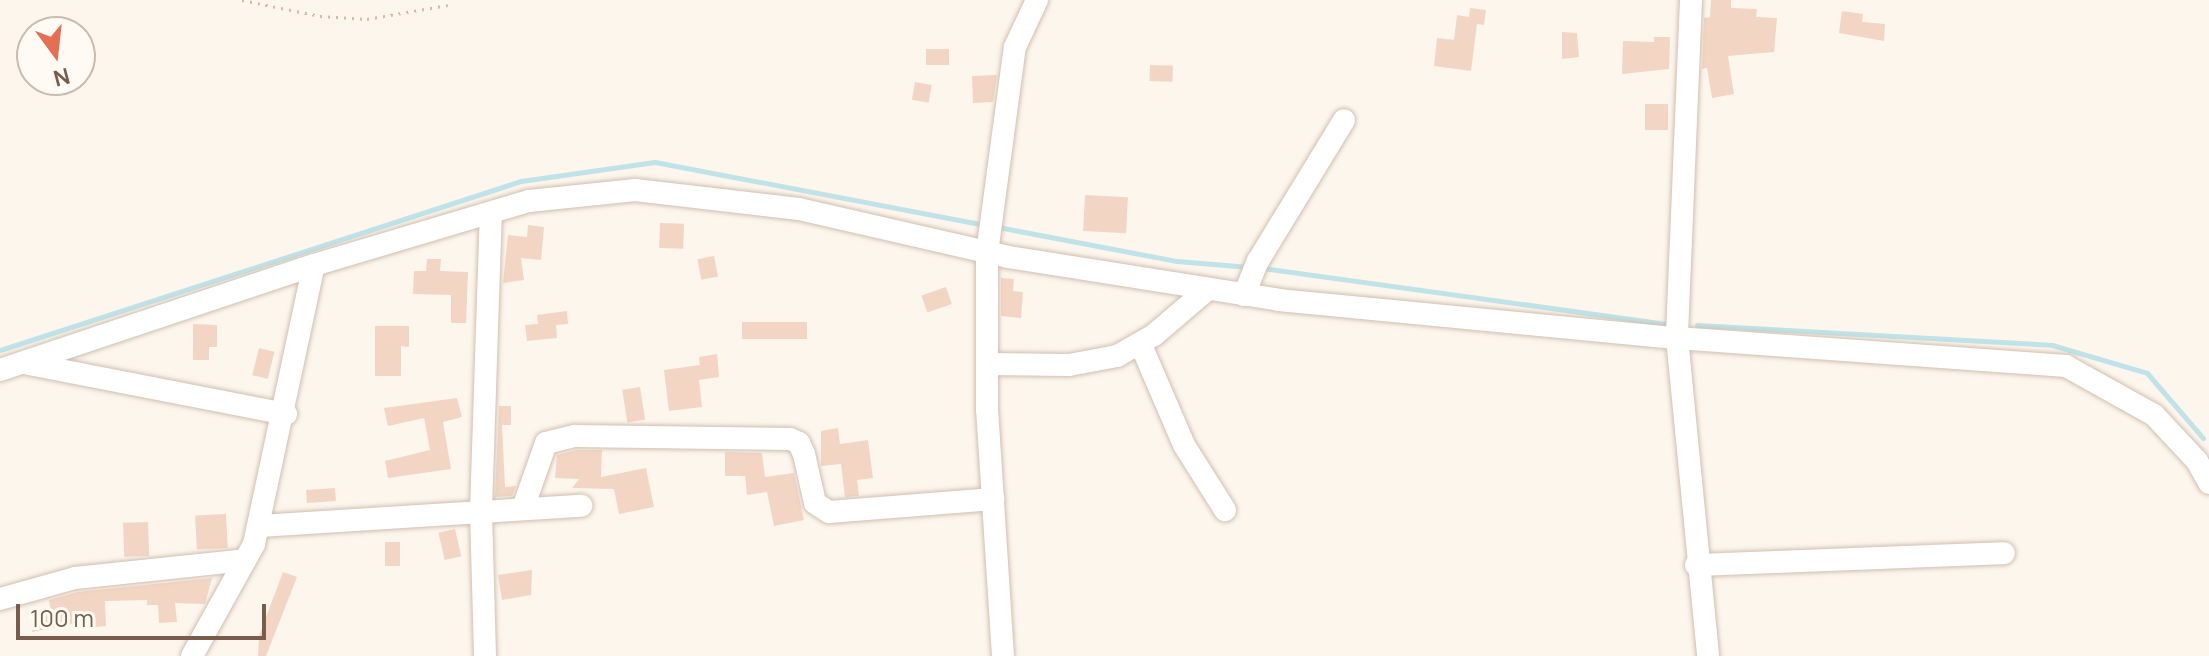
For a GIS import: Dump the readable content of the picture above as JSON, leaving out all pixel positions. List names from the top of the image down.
{
  "scale_bar": "100 m",
  "north": "bottom"
}
